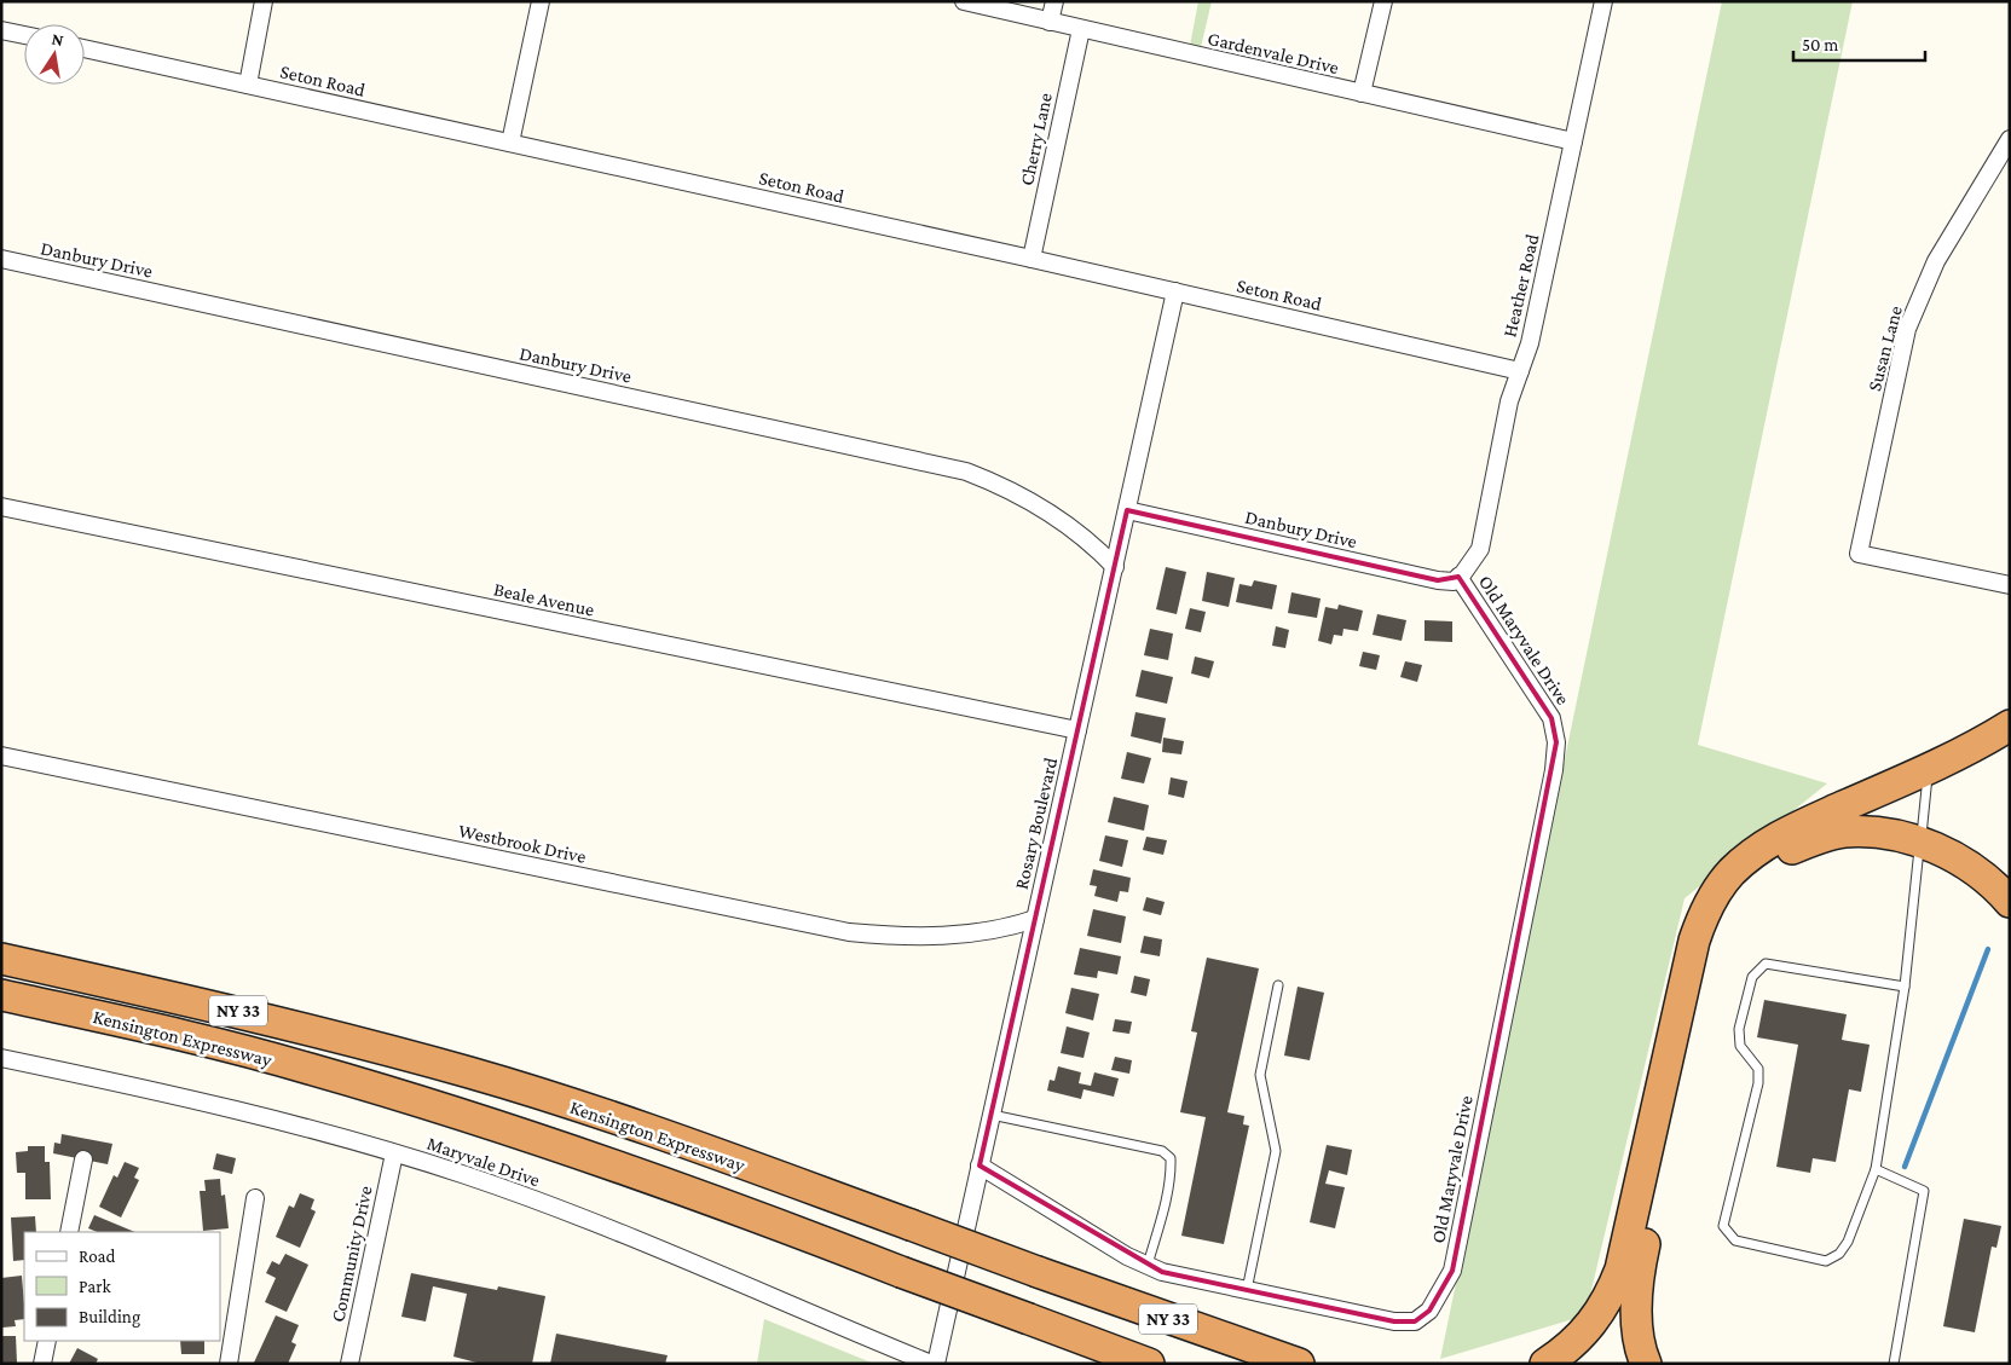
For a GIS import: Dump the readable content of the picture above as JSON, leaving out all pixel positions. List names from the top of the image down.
{
  "streets": {
    "highway": ["NY 33", "Kensington Expressway"],
    "street": [
      "Gardenvale Drive",
      "Seton Road",
      "Cherry Lane",
      "Danbury Drive",
      "Heather Road",
      "Susan Lane",
      "Beale Avenue",
      "Old Maryvale Drive",
      "Rosary Boulevard",
      "Westbrook Drive",
      "Maryvale Drive",
      "Community Drive"
    ]
  },
  "crossings": [
    ["Gardenvale Drive", "Cherry Lane"],
    ["Gardenvale Drive", "Heather Road"],
    ["Seton Road", "Cherry Lane"],
    ["Seton Road", "Heather Road"],
    ["Seton Road", "Rosary Boulevard"],
    ["Danbury Drive", "Heather Road"],
    ["Danbury Drive", "Old Maryvale Drive"],
    ["Danbury Drive", "Rosary Boulevard"],
    ["Heather Road", "Old Maryvale Drive"],
    ["Beale Avenue", "Rosary Boulevard"],
    ["Old Maryvale Drive", "Rosary Boulevard"],
    ["Rosary Boulevard", "Westbrook Drive"],
    ["Rosary Boulevard", "Maryvale Drive"],
    ["Maryvale Drive", "Community Drive"]
  ],
  "legend": ["Road", "Park", "Building"],
  "scale_bar": "50 m",
  "north": "top"
}
